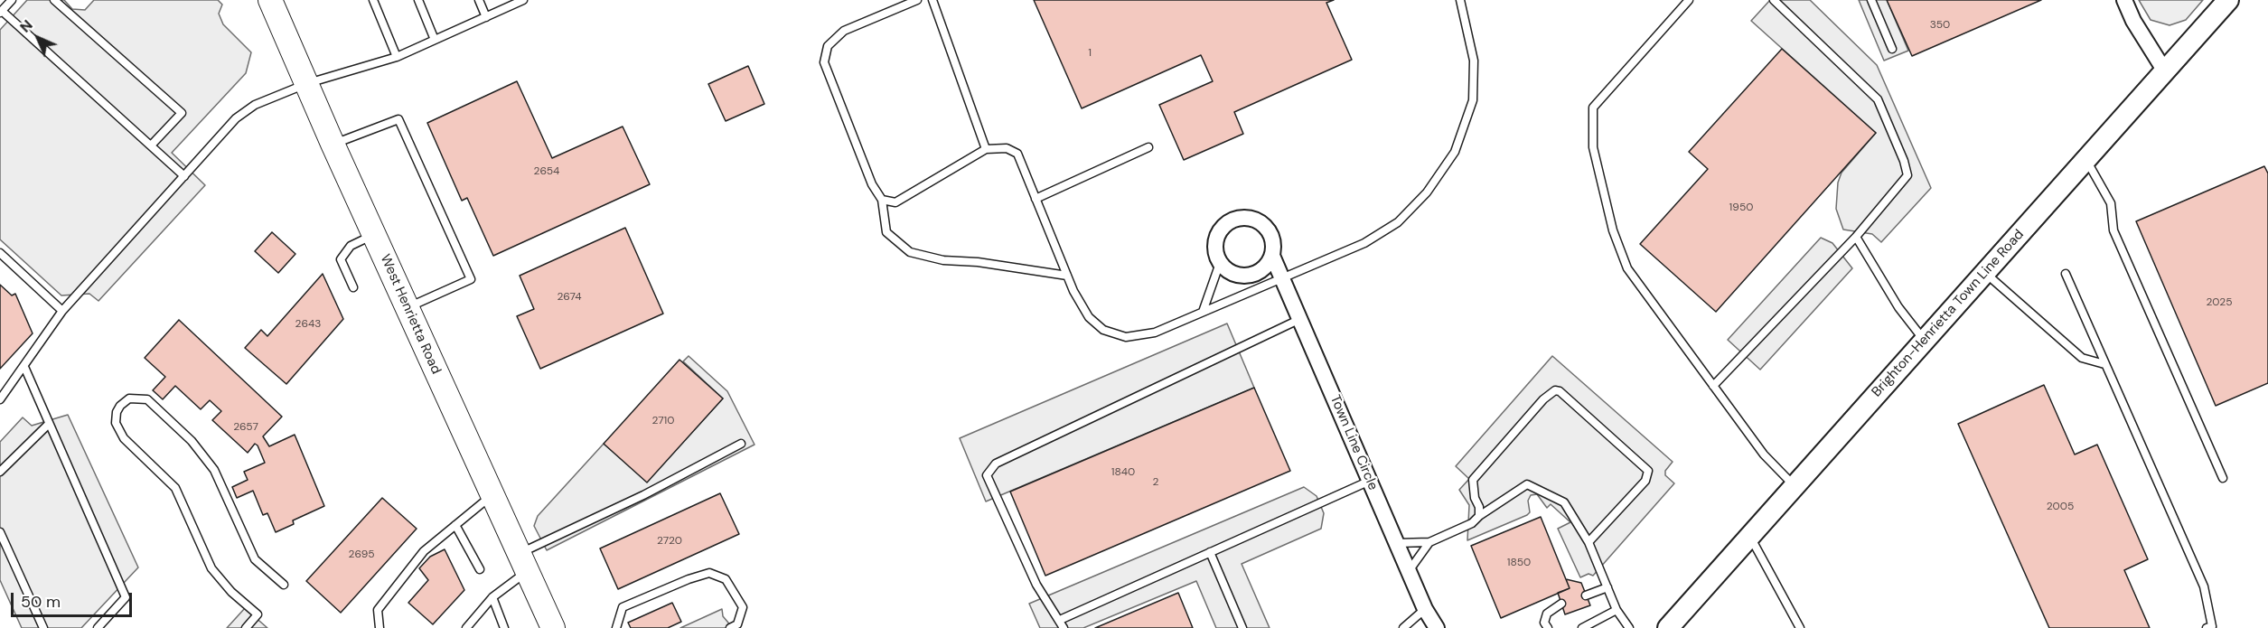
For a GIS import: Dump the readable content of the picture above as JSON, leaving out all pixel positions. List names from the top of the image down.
{
  "streets": {
    "main road": ["West Henrietta Road"],
    "street": ["Brighton-Henrietta Town Line Road", "Town Line Circle"]
  },
  "house_numbers": [
    "350",
    "1",
    "2654",
    "1950",
    "2674",
    "2025",
    "2643",
    "2710",
    "2657",
    "1840",
    "2",
    "2005",
    "2720",
    "2695",
    "1850"
  ],
  "scale_bar": "50 m",
  "north": "top left"
}
